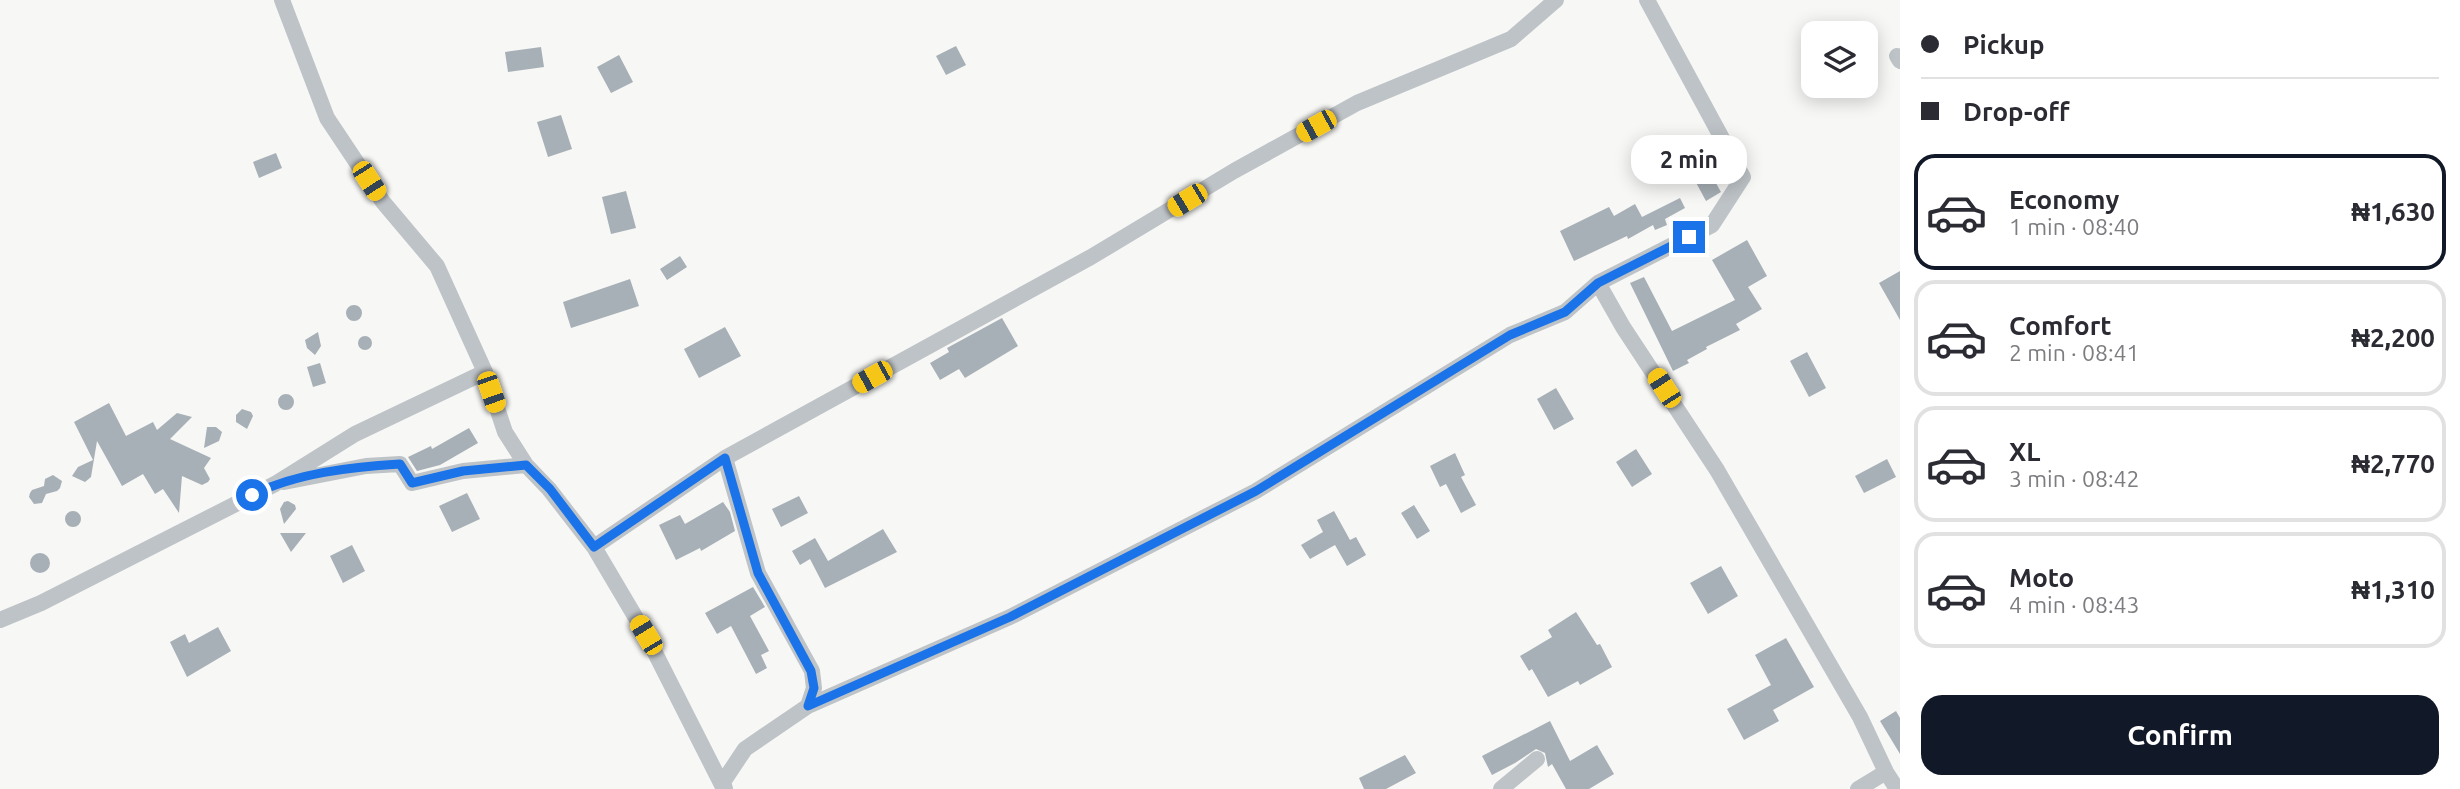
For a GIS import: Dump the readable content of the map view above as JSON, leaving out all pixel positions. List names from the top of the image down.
{
  "page": {
    "banner": ["Pickup", "Drop-off"],
    "bubble": "2 min",
    "list": [
      {
        "name": "Economy",
        "note": "1 min · 08:40",
        "value": "₦1,630"
      },
      {
        "name": "Comfort",
        "note": "2 min · 08:41",
        "value": "₦2,200"
      },
      {
        "name": "XL",
        "note": "3 min · 08:42",
        "value": "₦2,770"
      },
      {
        "name": "Moto",
        "note": "4 min · 08:43",
        "value": "₦1,310"
      }
    ],
    "buttons": "Confirm"
  }
}
